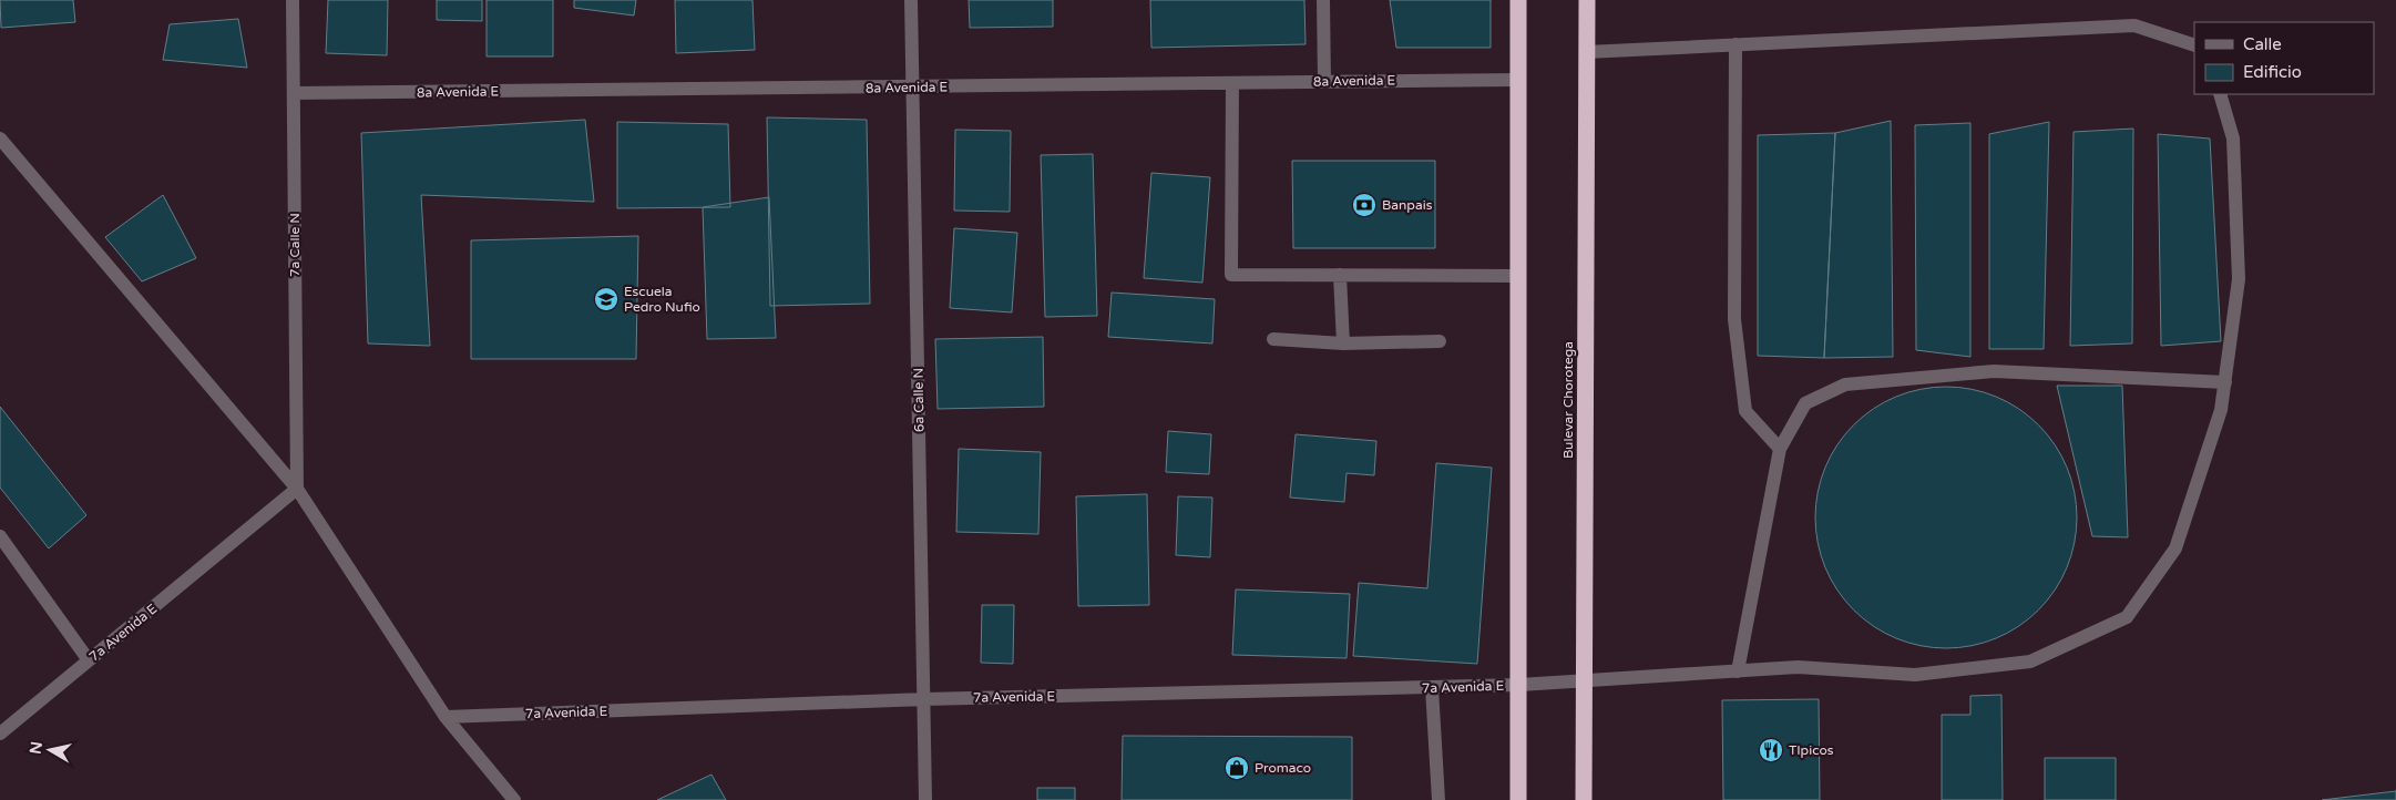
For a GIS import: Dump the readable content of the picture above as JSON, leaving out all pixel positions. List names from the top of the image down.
{
  "streets": {
    "highway": ["Bulevar Chorotega"],
    "street": [
      "8a Avenida E",
      "7a Calle N",
      "6a Calle N",
      "7a Avenida E"
    ]
  },
  "crossings": [
    ["8a Avenida E", "7a Calle N"],
    ["8a Avenida E", "6a Calle N"],
    ["7a Calle N", "7a Avenida E"],
    ["6a Calle N", "7a Avenida E"],
    ["Bulevar Chorotega", "7a Avenida E"]
  ],
  "places": {
    "bank": ["Banpais"],
    "school or university": ["Escuela Pedro Nufio"],
    "restaurant": ["TIpicos"],
    "shop": ["Promaco"]
  },
  "legend": ["Calle", "Edificio"],
  "north": "left"
}
